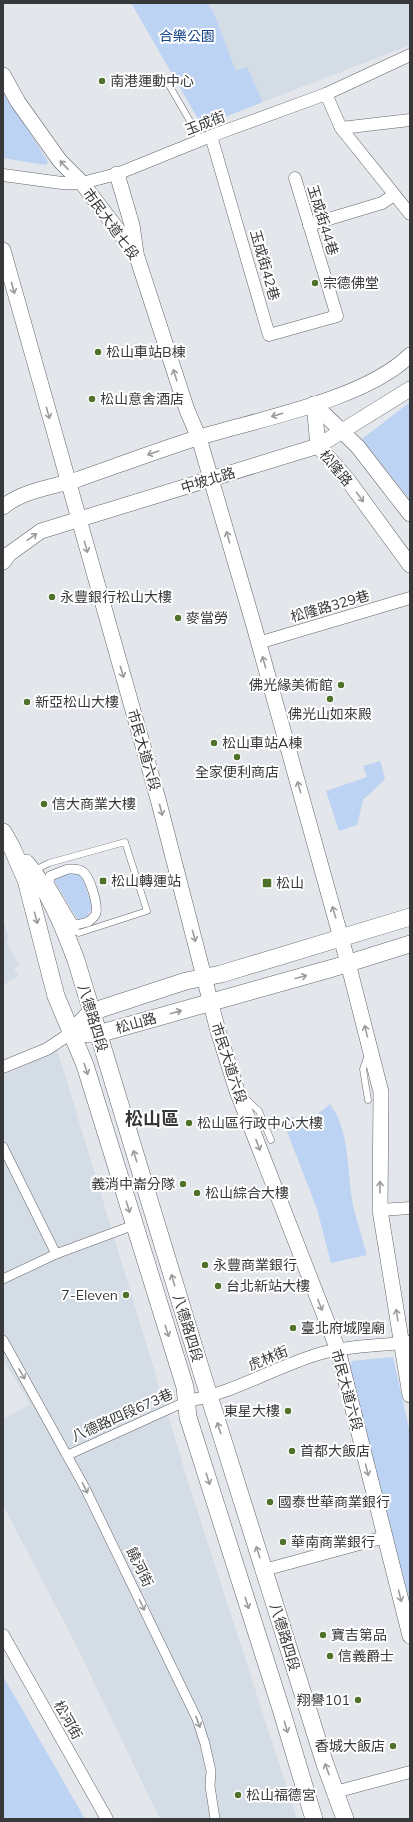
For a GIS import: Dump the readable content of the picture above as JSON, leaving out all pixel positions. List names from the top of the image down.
{
  "streets": {
    "main road": ["八德路四段", "松山路"],
    "street": [
      "玉成街",
      "玉成街44巷",
      "市民大道七段",
      "玉成街42巷",
      "松隆路",
      "中坡北路",
      "松隆路329巷",
      "市民大道六段",
      "虎林街",
      "八德路四段673巷",
      "饒河街",
      "松河街"
    ]
  },
  "crossings": [
    ["玉成街", "市民大道七段"],
    ["玉成街", "玉成街42巷"],
    ["玉成街44巷", "玉成街42巷"],
    ["松隆路", "中坡北路"],
    ["中坡北路", "市民大道六段"],
    ["市民大道六段", "松山路"],
    ["市民大道六段", "虎林街"],
    ["八德路四段", "松山路"],
    ["八德路四段", "虎林街"],
    ["八德路四段", "八德路四段673巷"],
    ["虎林街", "八德路四段673巷"],
    ["八德路四段673巷", "饒河街"]
  ],
  "one_way": ["市民大道六段", "饒河街"],
  "districts": ["松山區"],
  "parks": ["合樂公園"],
  "places": {
    "other": [
      "南港運動中心",
      "宗德佛堂",
      "松山車站B棟",
      "松山意舍酒店",
      "永豐銀行松山大樓",
      "麥當勞",
      "佛光緣美術館",
      "佛光山如來殿",
      "新亞松山大樓",
      "松山車站A棟",
      "全家便利商店",
      "信大商業大樓",
      "松山區行政中心大樓",
      "義消中崙分隊",
      "松山綜合大樓",
      "永豐商業銀行",
      "台北新站大樓",
      "7-Eleven",
      "臺北府城隍廟",
      "東星大樓",
      "首都大飯店",
      "國泰世華商業銀行",
      "華南商業銀行",
      "寶吉第品",
      "信義爵士",
      "翔譽101",
      "香城大飯店",
      "松山福德宮"
    ],
    "transit": ["松山轉運站", "松山"]
  }
}
